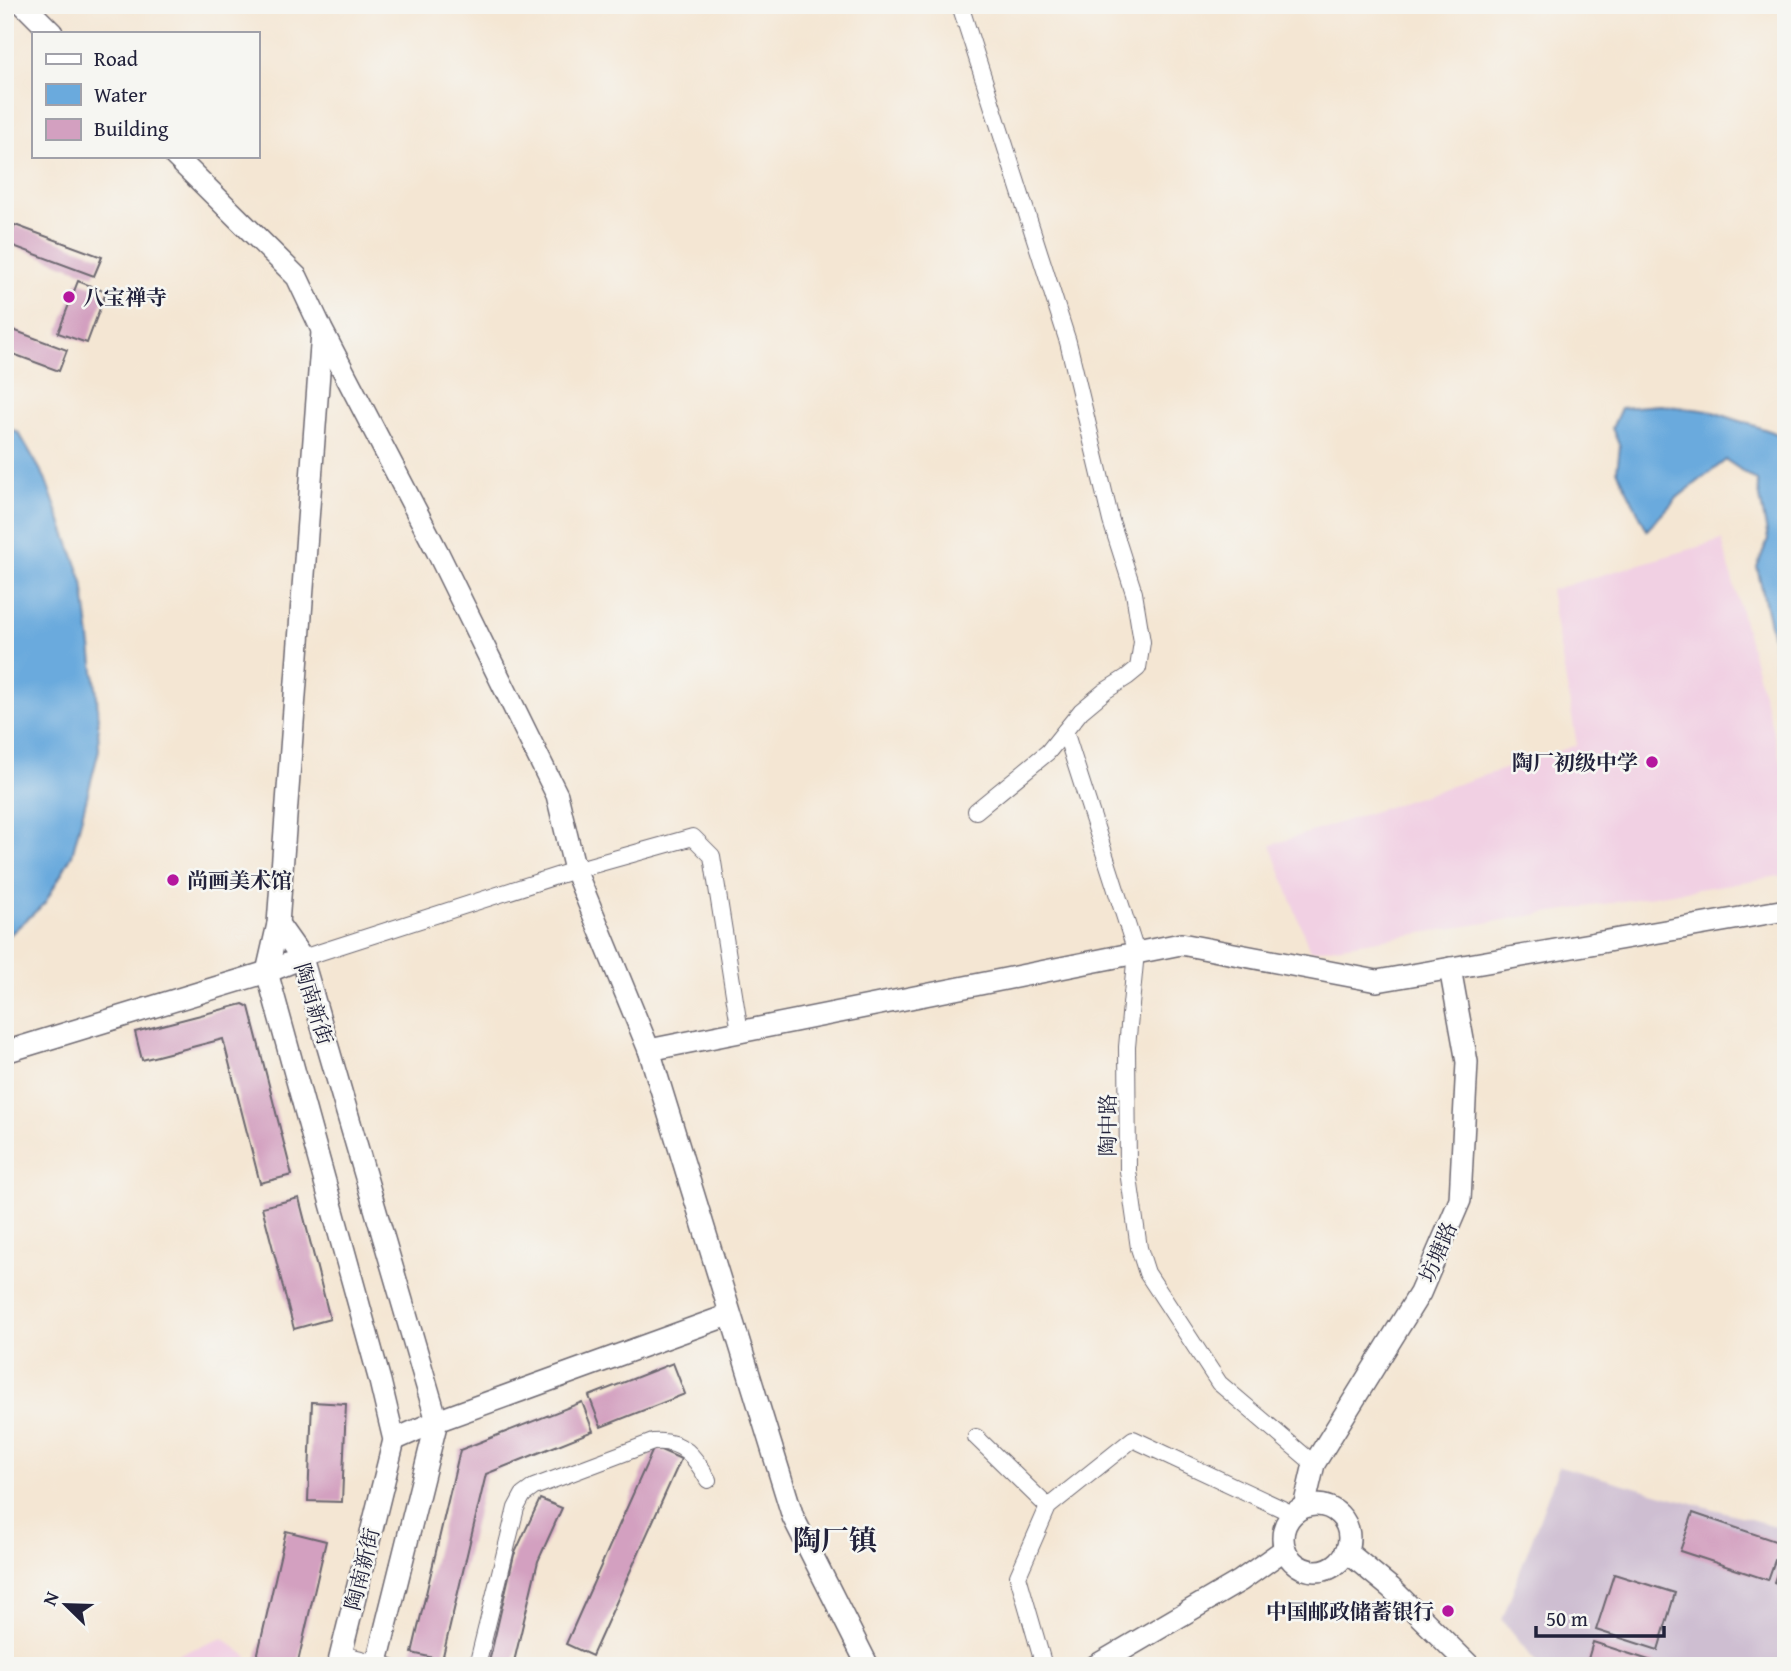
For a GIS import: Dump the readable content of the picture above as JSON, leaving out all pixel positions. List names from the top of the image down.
{
  "streets": {
    "street": ["陶南新街", "陶中路", "坊塘路"]
  },
  "crossings": [
    ["陶中路", "坊塘路"]
  ],
  "districts": ["陶厂镇"],
  "places": [
    "八宝禅寺",
    "陶厂初级中学",
    "尚画美术馆",
    "中国邮政储蓄银行"
  ],
  "legend": ["Road", "Water", "Building"],
  "scale_bar": "50 m",
  "north": "top left"
}
